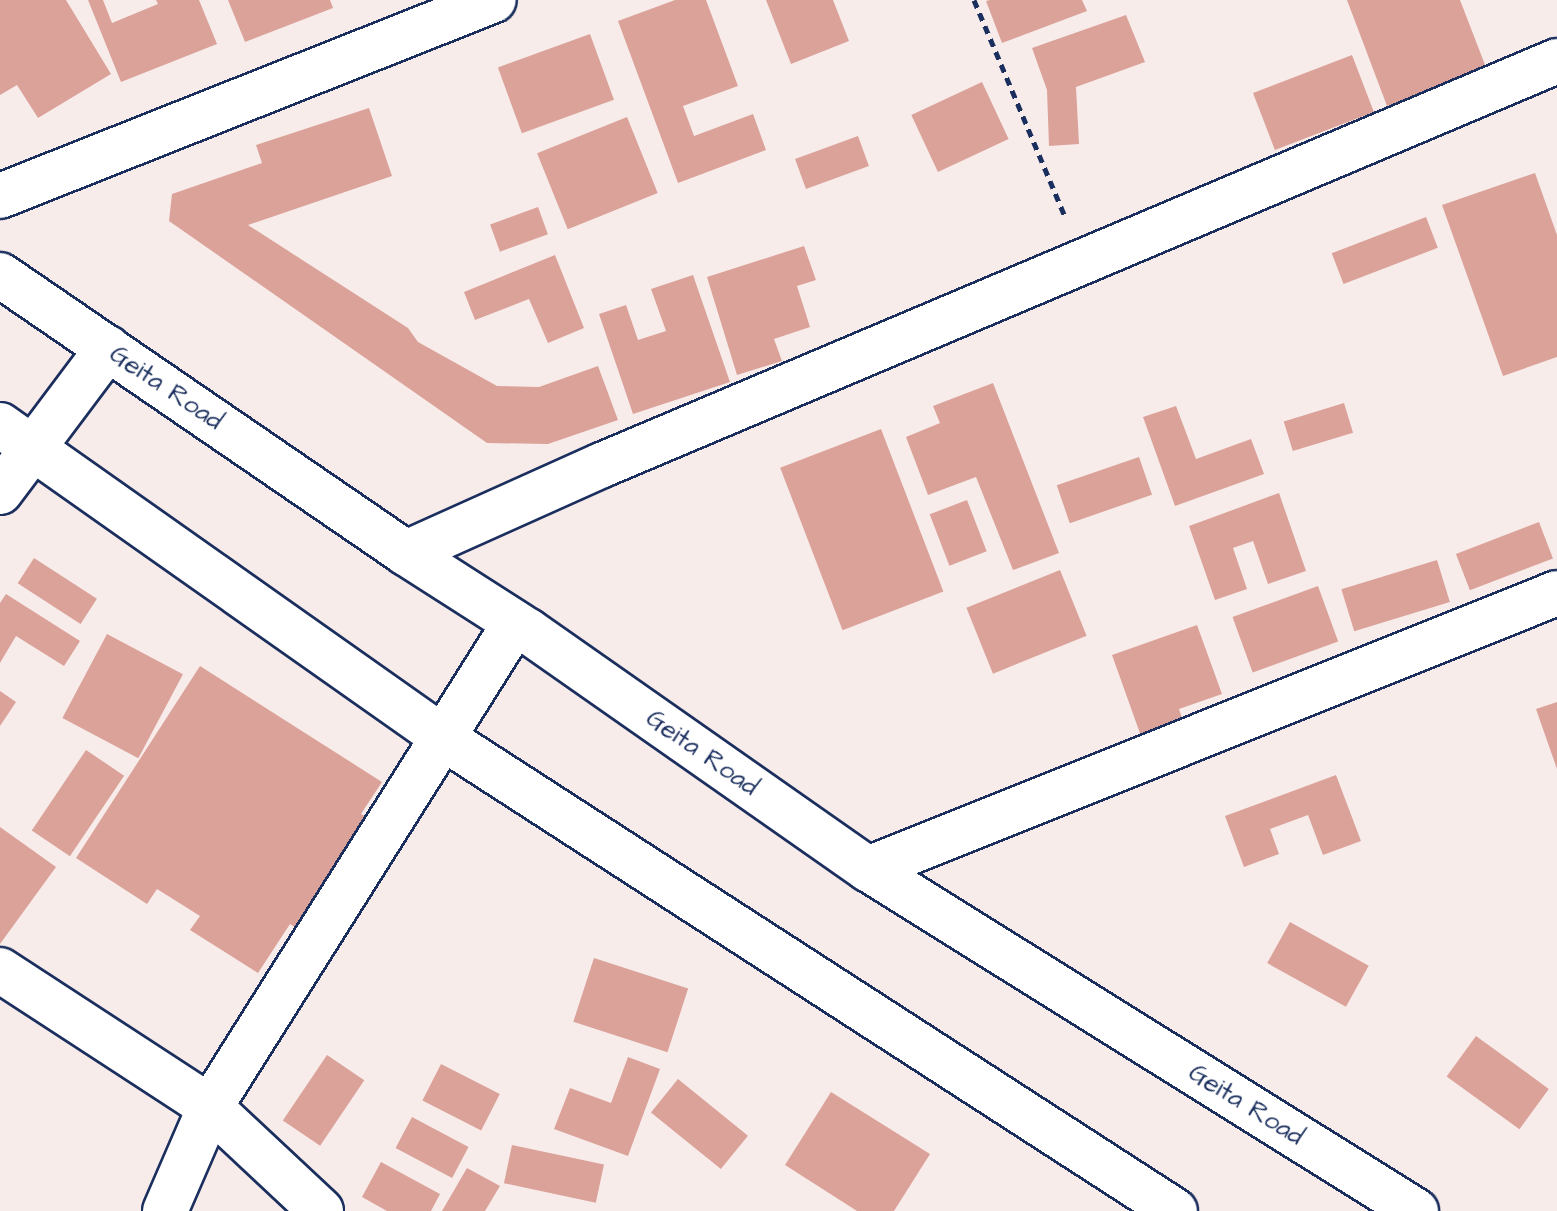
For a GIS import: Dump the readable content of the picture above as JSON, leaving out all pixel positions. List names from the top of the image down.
{
  "streets": {
    "main road": ["Geita Road"]
  }
}
